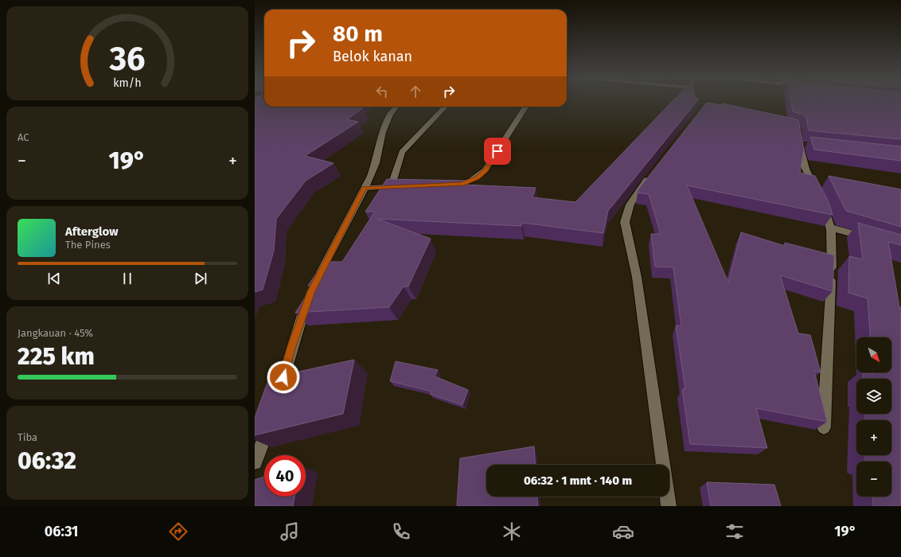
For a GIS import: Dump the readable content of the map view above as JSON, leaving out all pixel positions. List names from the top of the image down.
{
  "north": "bottom right",
  "page": {
    "turn": ["80 m", "Belok kanan"],
    "tile": [
      "AC",
      ["Jangkauan · 45%", "225 km"],
      ["Tiba", "06:32"]
    ],
    "heat": ["−", "19°", "+"],
    "song": ["Afterglow", "The Pines"],
    "map_buttons": ["+", "−"],
    "limit": "40",
    "trip": "06:32 · 1 mnt · 140 m",
    "tabs": ["06:31", "19°"],
    "gauge": ["36", "km/h"]
  }
}
